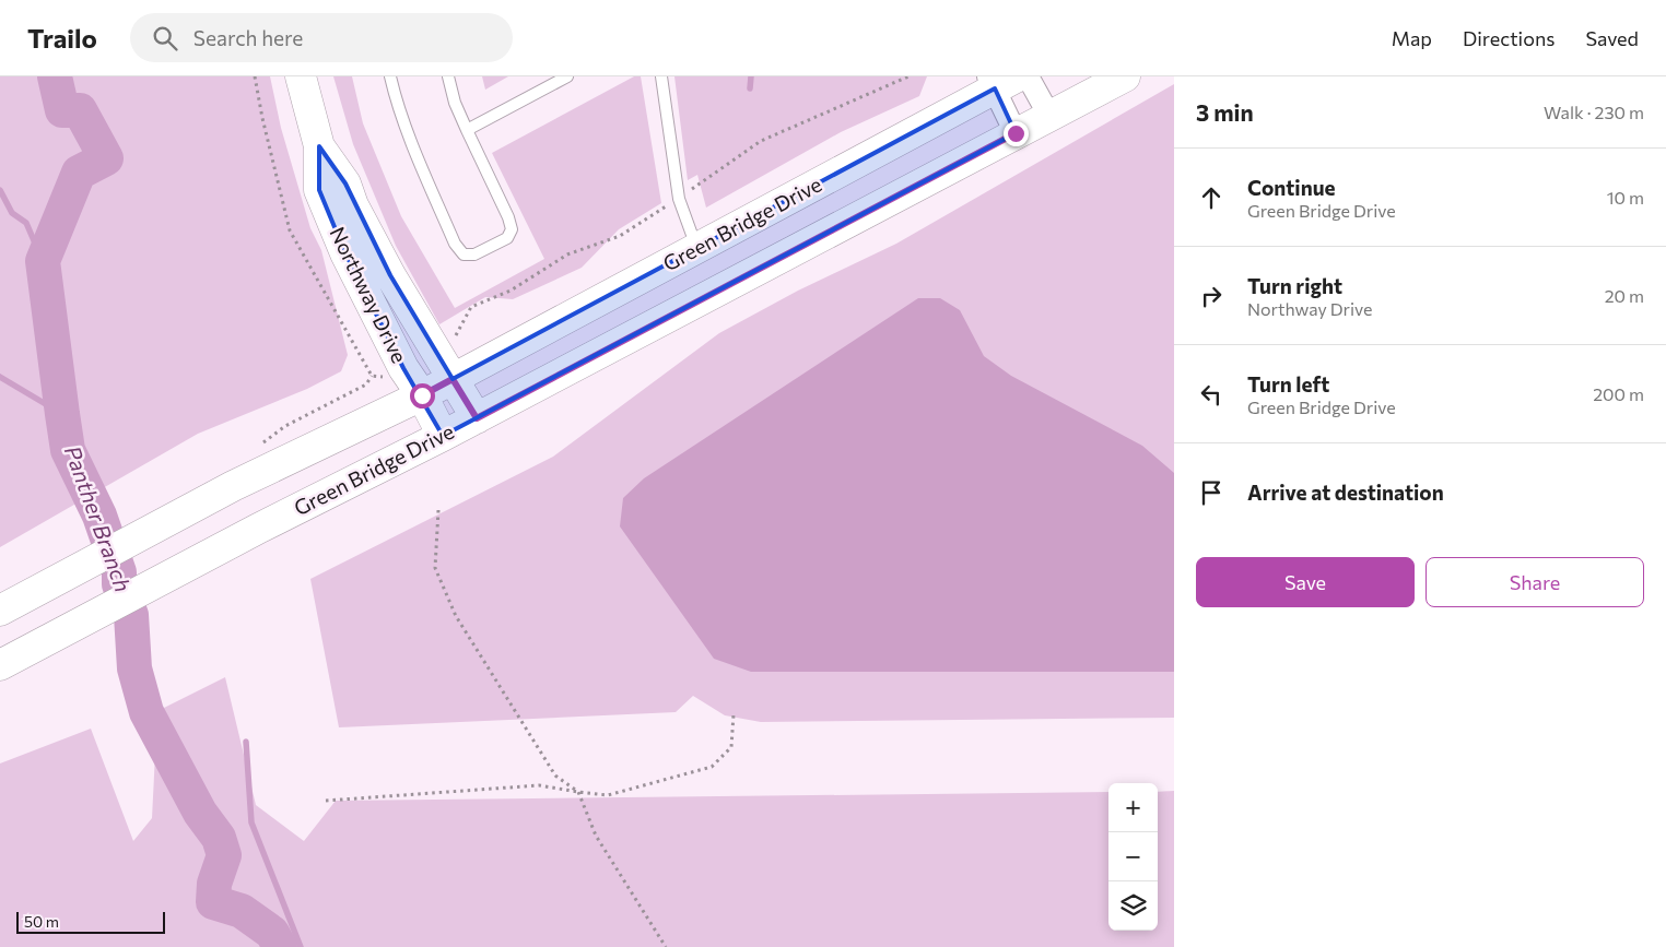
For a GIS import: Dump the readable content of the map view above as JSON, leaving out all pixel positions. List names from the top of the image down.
{
  "streets": {
    "main road": ["Green Bridge Drive", "Northway Drive"]
  },
  "crossings": [
    ["Green Bridge Drive", "Northway Drive"]
  ],
  "water": ["Panther Branch"],
  "scale_bar": "50 m",
  "page": {
    "header": "Trailo",
    "search": "Search here",
    "nav": ["Map", "Directions", "Saved"],
    "heading": ["3 min", "Walk · 230 m"],
    "list": [
      ["Continue", "Green Bridge Drive", "10 m"],
      ["Turn right", "Northway Drive", "20 m"],
      ["Turn left", "Green Bridge Drive", "200 m"],
      "Arrive at destination"
    ],
    "buttons": ["Save", "Share"],
    "map_buttons": ["+", "−"],
    "scale": "50 m"
  }
}
